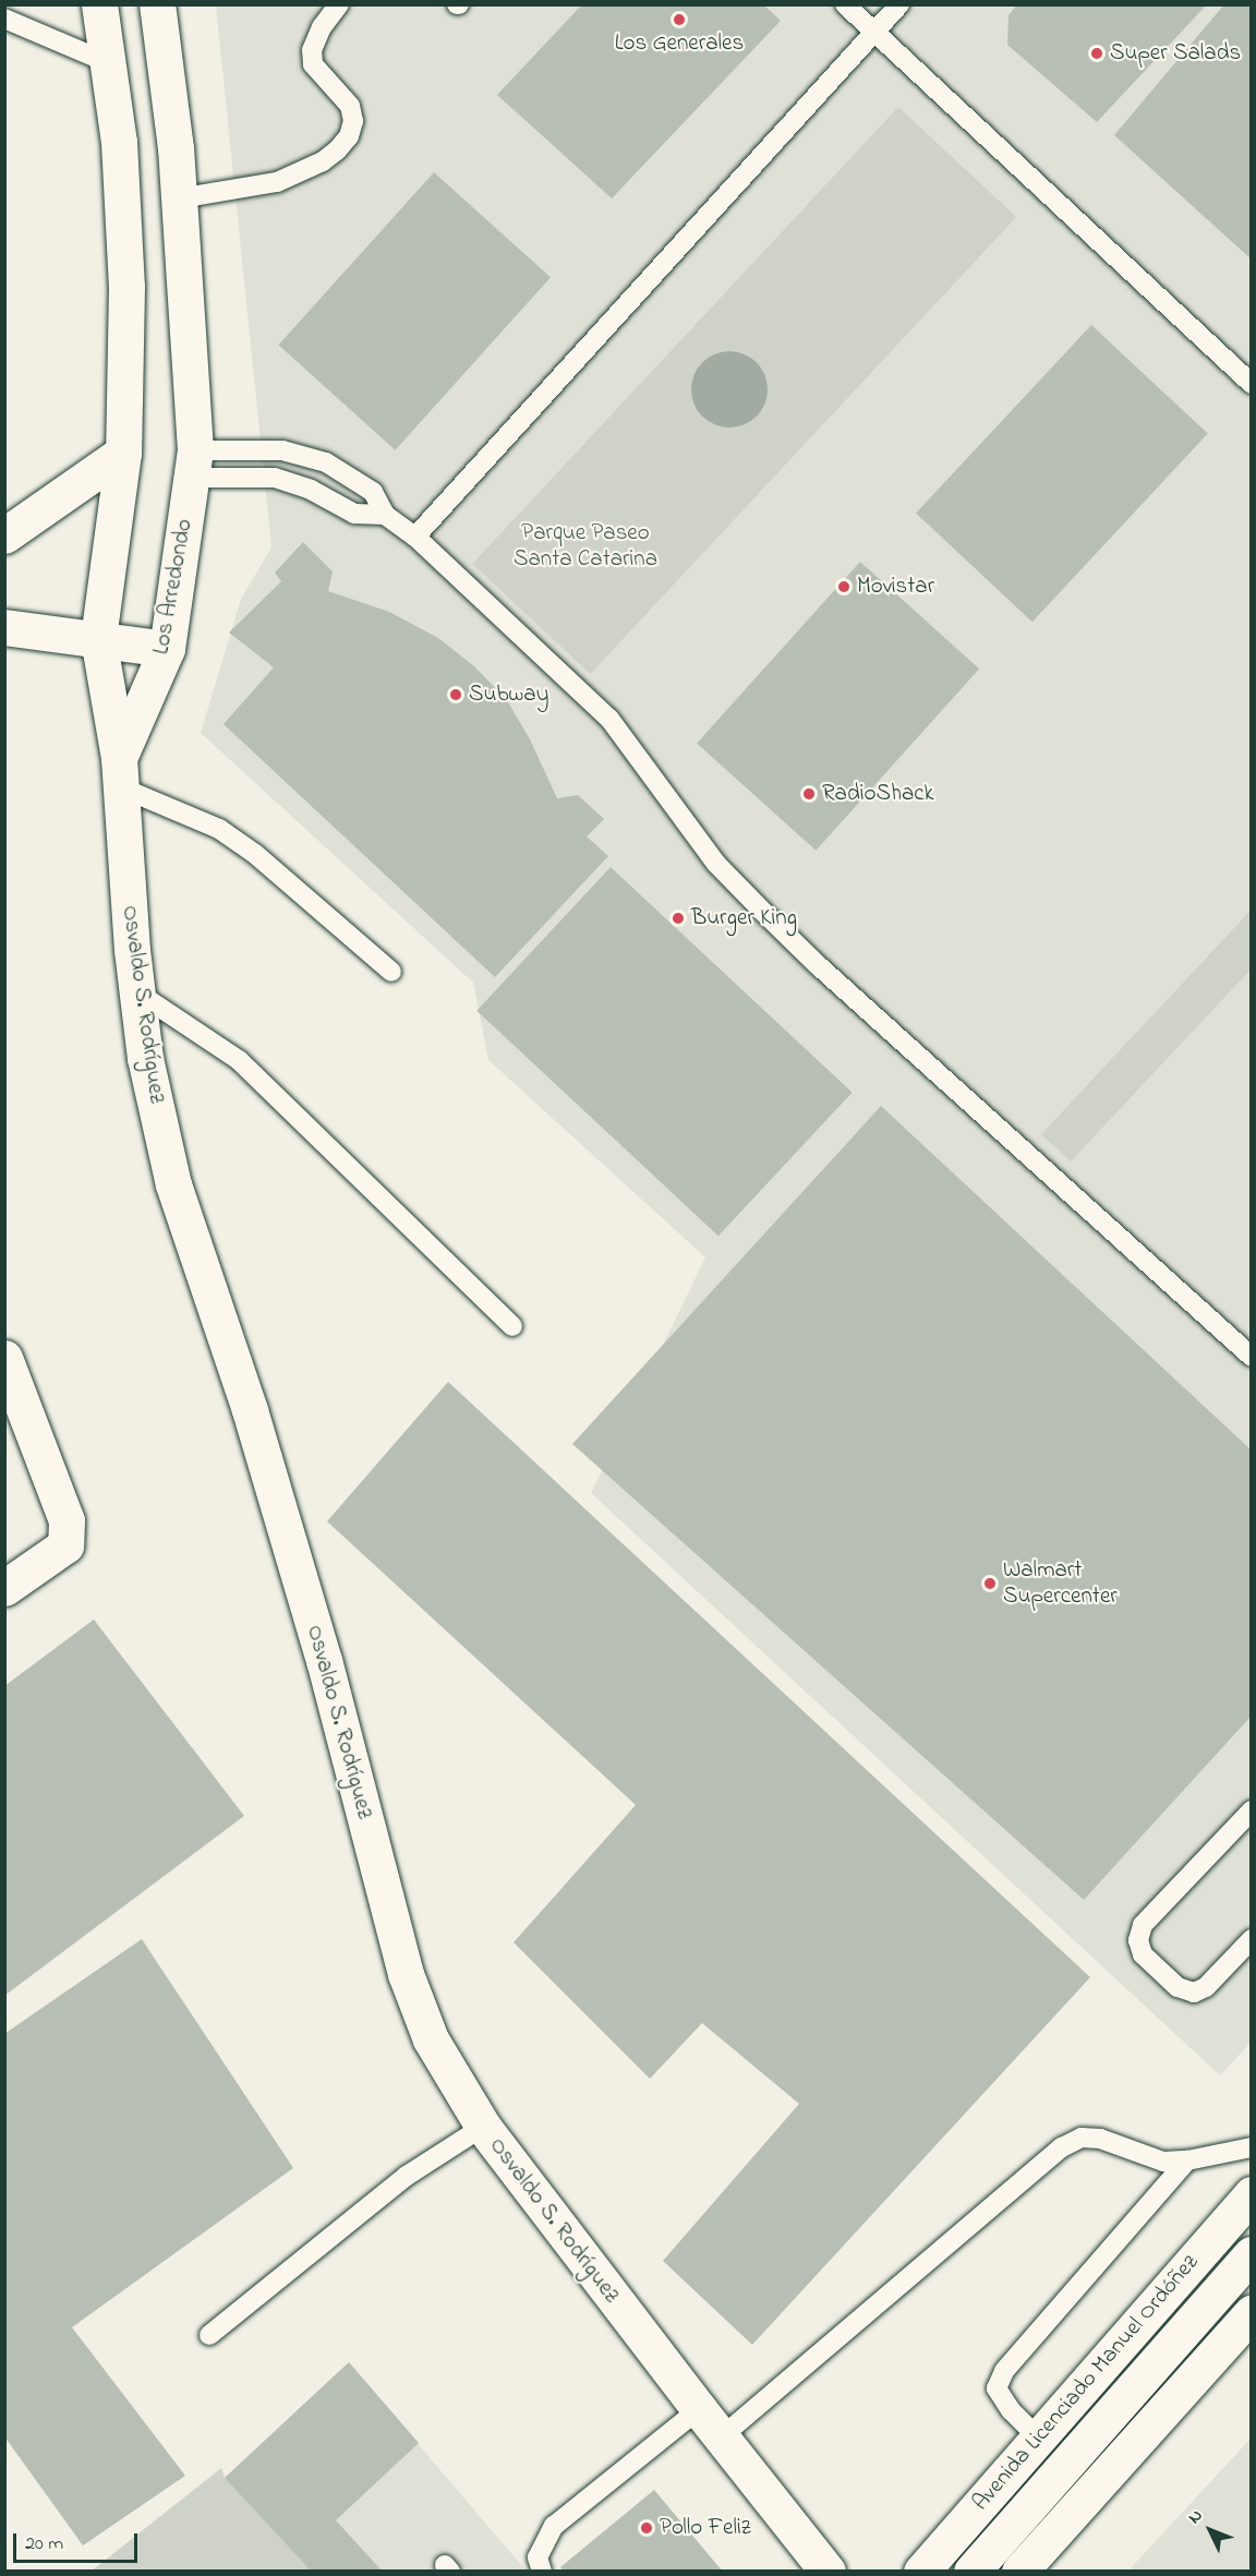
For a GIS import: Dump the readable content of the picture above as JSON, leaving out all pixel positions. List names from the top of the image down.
{
  "streets": {
    "street": ["Los Arredondo", "Osvaldo S. Rodríguez", "Avenida Licenciado Manuel Ordóñez"]
  },
  "crossings": [
    ["Los Arredondo", "Osvaldo S. Rodríguez"]
  ],
  "parks": ["Parque Paseo Santa Catarina"],
  "places": [
    "Los Generales",
    "Super Salads",
    "Movistar",
    "Subway",
    "RadioShack",
    "Burger King",
    "Walmart Supercenter",
    "Pollo Feliz"
  ],
  "scale_bar": "20 m",
  "north": "top left"
}
